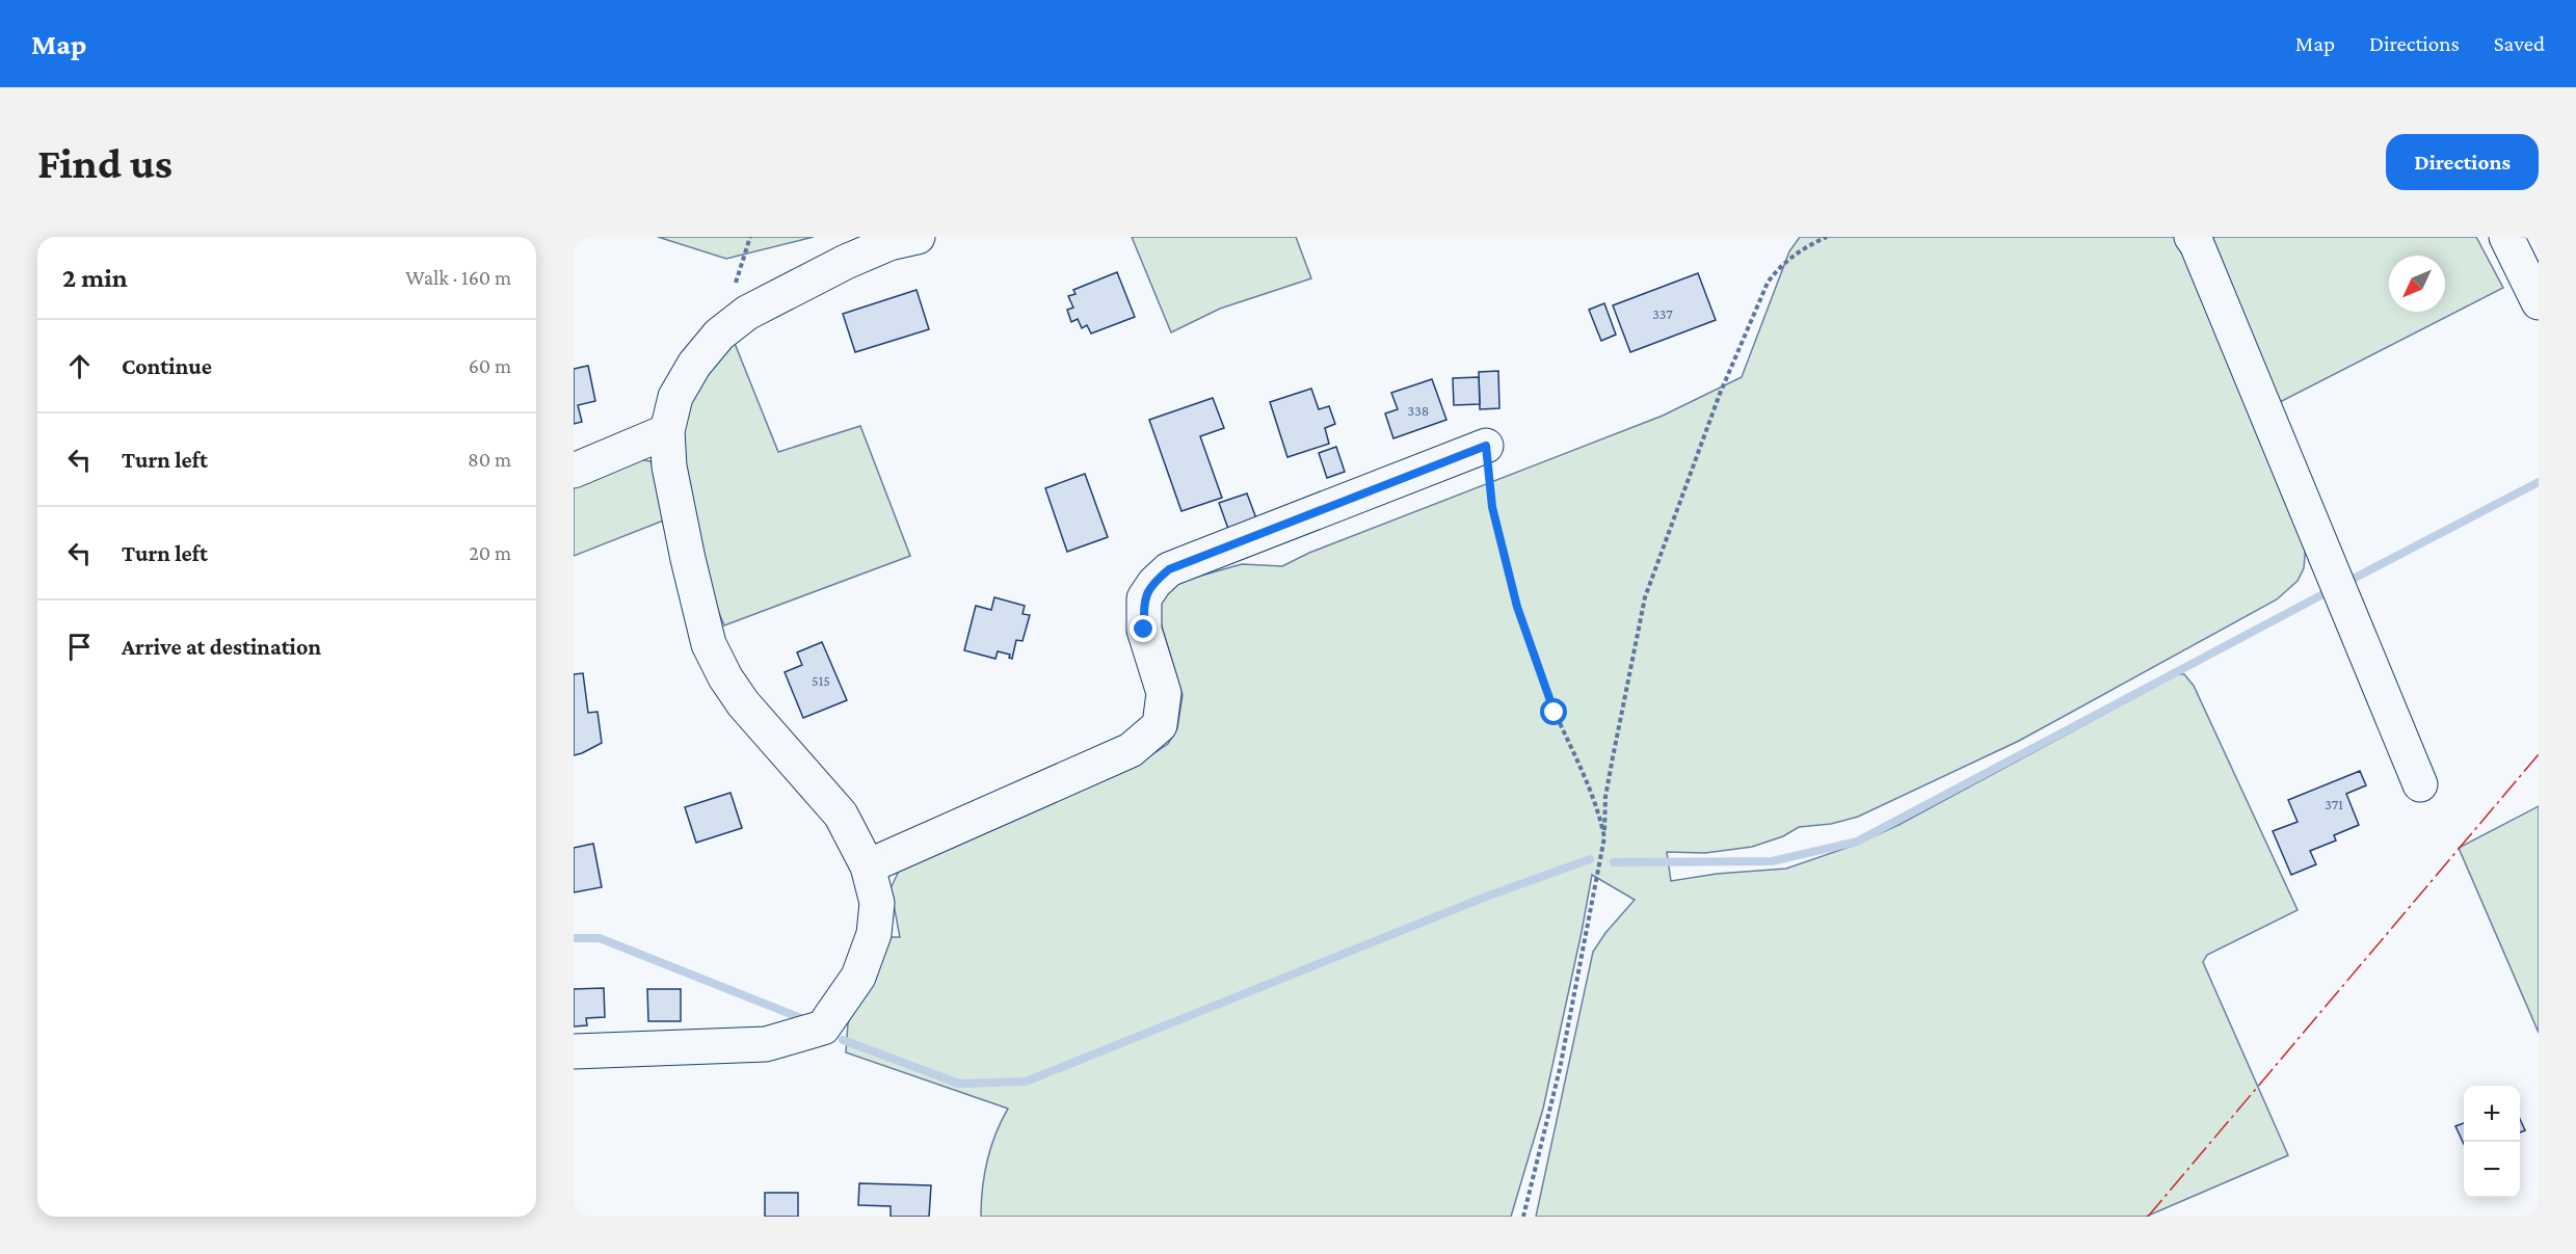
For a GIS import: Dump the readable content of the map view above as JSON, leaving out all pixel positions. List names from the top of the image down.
{
  "house_numbers": [
    "337",
    "338",
    "515",
    "371"
  ],
  "north": "bottom left",
  "page": {
    "header": "Map",
    "nav": ["Map", "Directions", "Saved"],
    "buttons": "Directions",
    "title": "Find us",
    "heading": ["2 min", "Walk · 160 m"],
    "list": [
      ["Continue", "60 m"],
      ["Turn left", "80 m"],
      ["Turn left", "20 m"],
      "Arrive at destination"
    ],
    "map_buttons": ["+", "−"]
  }
}
